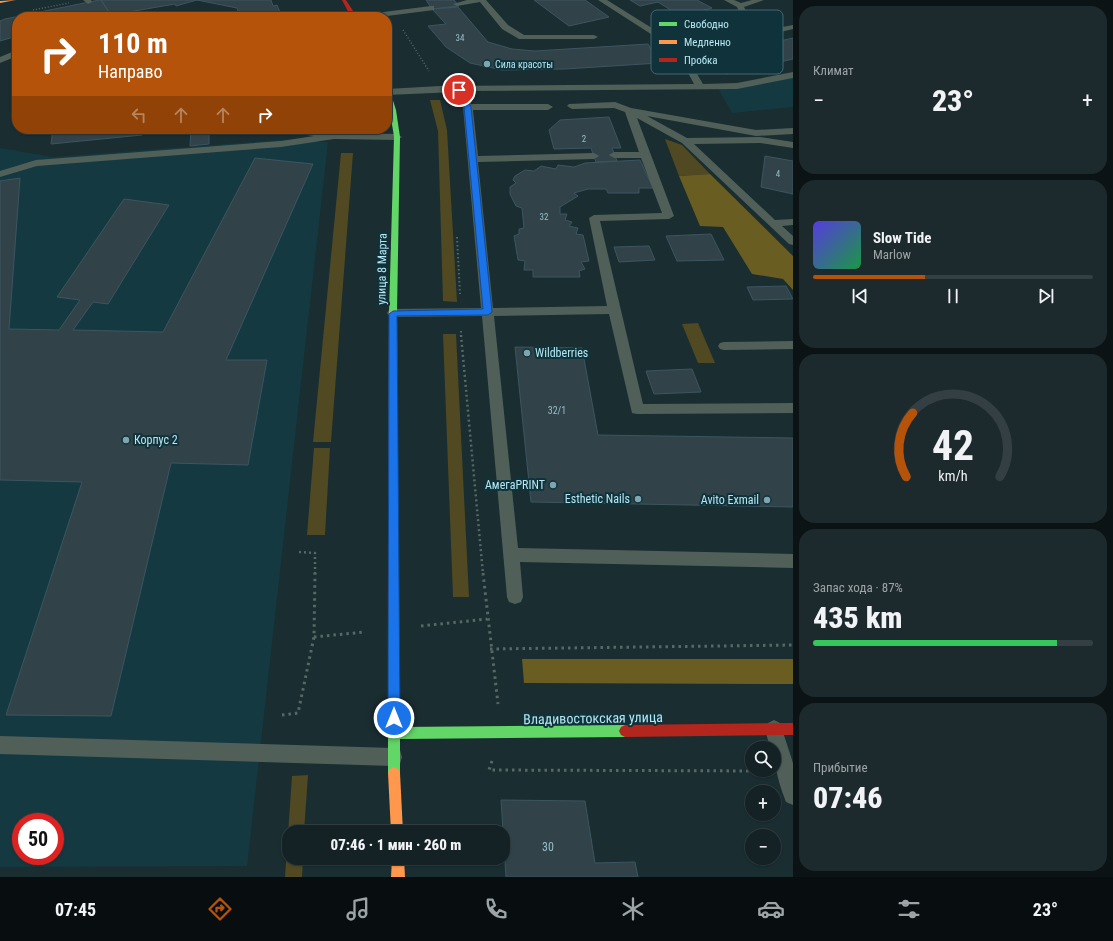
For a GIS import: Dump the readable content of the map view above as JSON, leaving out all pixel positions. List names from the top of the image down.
{
  "streets": {
    "main road": ["улица 8 Марта", "Владивостокская улица"]
  },
  "crossings": [
    ["улица 8 Марта", "Владивостокская улица"]
  ],
  "places": [
    "Сила красоты",
    "Wildberries",
    "Корпус 2",
    "АмегаPRINT",
    "Esthetic Nails",
    "Avito Exmail"
  ],
  "house_numbers": [
    "34",
    "2",
    "4",
    "32",
    "32/1",
    "30"
  ],
  "legend": ["Свободно", "Медленно", "Пробка"],
  "page": {
    "tile": [
      "Климат",
      ["Запас хода · 87%", "435 km"],
      ["Прибытие", "07:46"]
    ],
    "turn": ["110 m", "Направо"],
    "heat": ["−", "23°", "+"],
    "song": ["Slow Tide", "Marlow"],
    "map_buttons": ["+", "−"],
    "limit": "50",
    "trip": "07:46 · 1 мин · 260 m",
    "tabs": ["07:45", "23°"],
    "gauge": ["42", "km/h"]
  }
}
